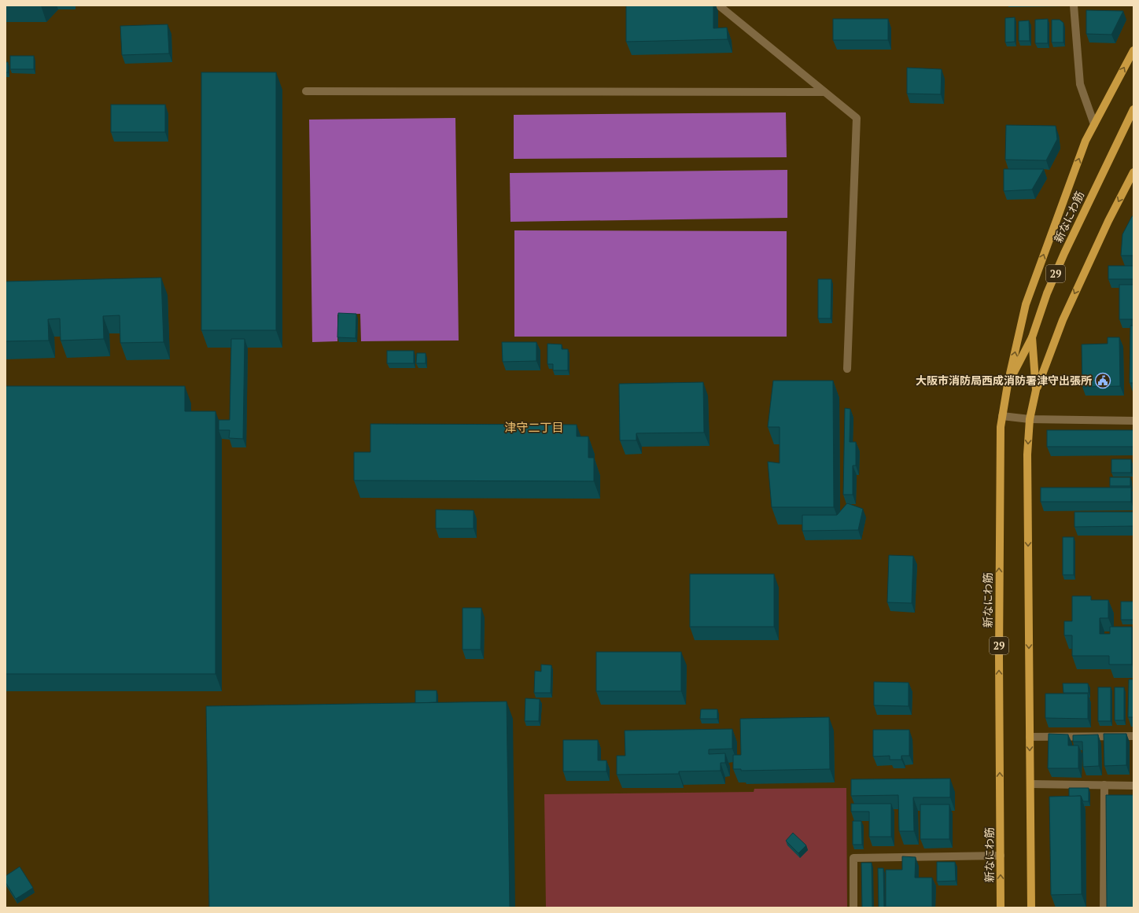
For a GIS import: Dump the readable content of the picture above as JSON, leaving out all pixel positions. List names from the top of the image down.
{
  "streets": {
    "main road": ["新なにわ筋", "29"]
  },
  "districts": ["津守二丁目"],
  "places": {
    "public building": ["大阪市消防局西成消防署津守出張所"]
  }
}
